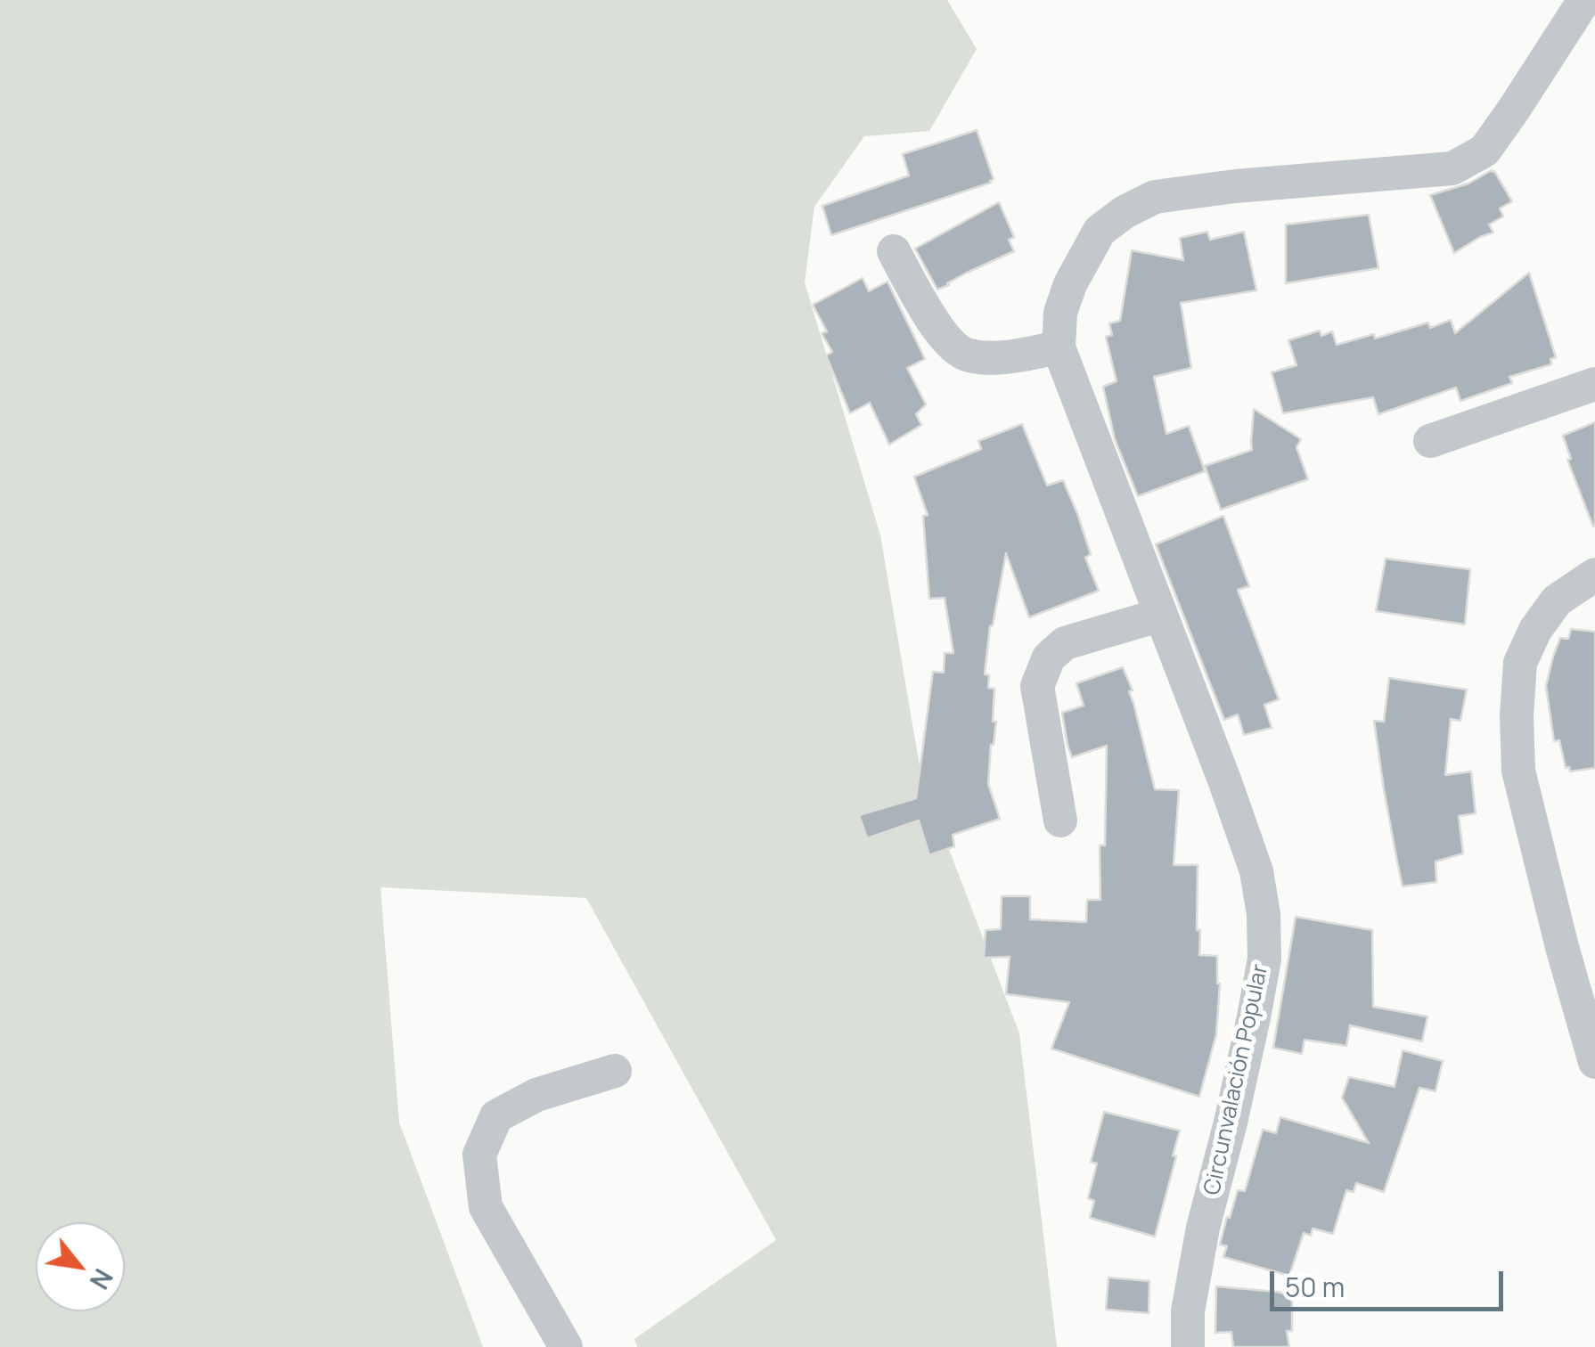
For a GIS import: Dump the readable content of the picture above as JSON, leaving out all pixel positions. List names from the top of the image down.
{
  "streets": {
    "street": ["Circunvalación Popular"]
  },
  "scale_bar": "50 m",
  "north": "bottom right"
}
